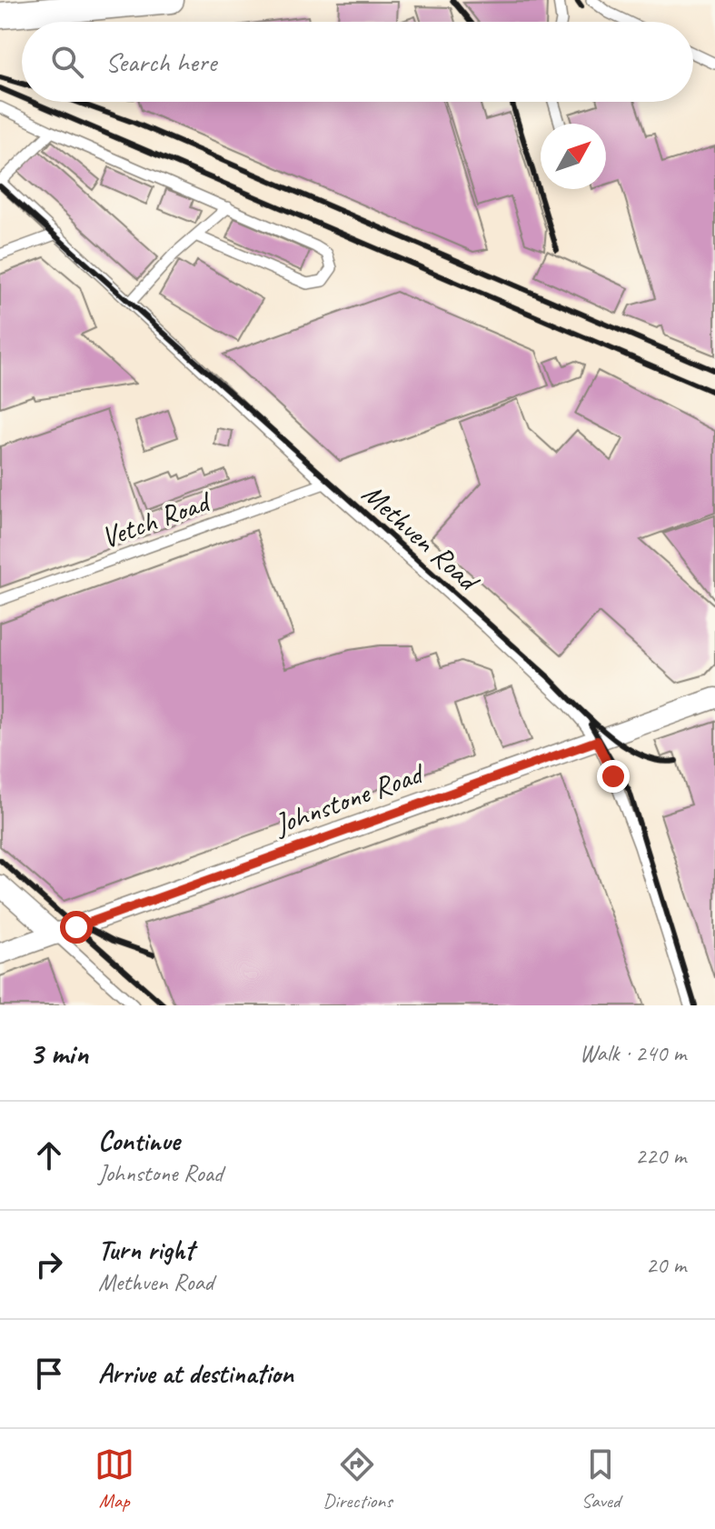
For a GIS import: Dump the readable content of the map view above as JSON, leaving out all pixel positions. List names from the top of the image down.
{
  "streets": {
    "street": ["Johnstone Road"],
    "lane": ["Vetch Road", "Methven Road"]
  },
  "crossings": [
    ["Vetch Road", "Methven Road"],
    ["Methven Road", "Johnstone Road"]
  ],
  "north": "top right",
  "page": {
    "search": "Search here",
    "heading": ["3 min", "Walk · 240 m"],
    "list": [
      ["Continue", "Johnstone Road", "220 m"],
      ["Turn right", "Methven Road", "20 m"],
      "Arrive at destination"
    ],
    "nav": ["Map", "Directions", "Saved"]
  }
}
